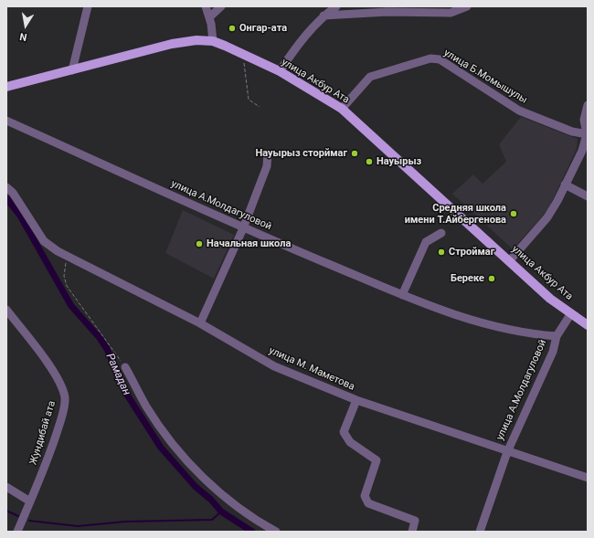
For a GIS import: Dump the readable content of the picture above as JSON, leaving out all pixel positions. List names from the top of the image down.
{
  "streets": {
    "main road": ["улица Акбур Ата"],
    "street": [
      "улица Б.Момышулы",
      "улица А.Молдагуловой",
      "улица М. Маметова",
      "Жундибай ата"
    ]
  },
  "crossings": [
    ["улица Б.Момышулы", "улица Акбур Ата"],
    ["улица Акбур Ата", "улица А.Молдагуловой"],
    ["улица А.Молдагуловой", "улица М. Маметова"]
  ],
  "water": ["Рамадан"],
  "places": [
    "Онгар-ата",
    "Науырыз сторймаг",
    "Науырыз",
    "Средняя школа имени Т.Айбергенова",
    "Начальная школа",
    "Строймаг",
    "Береке"
  ],
  "north": "bottom"
}
